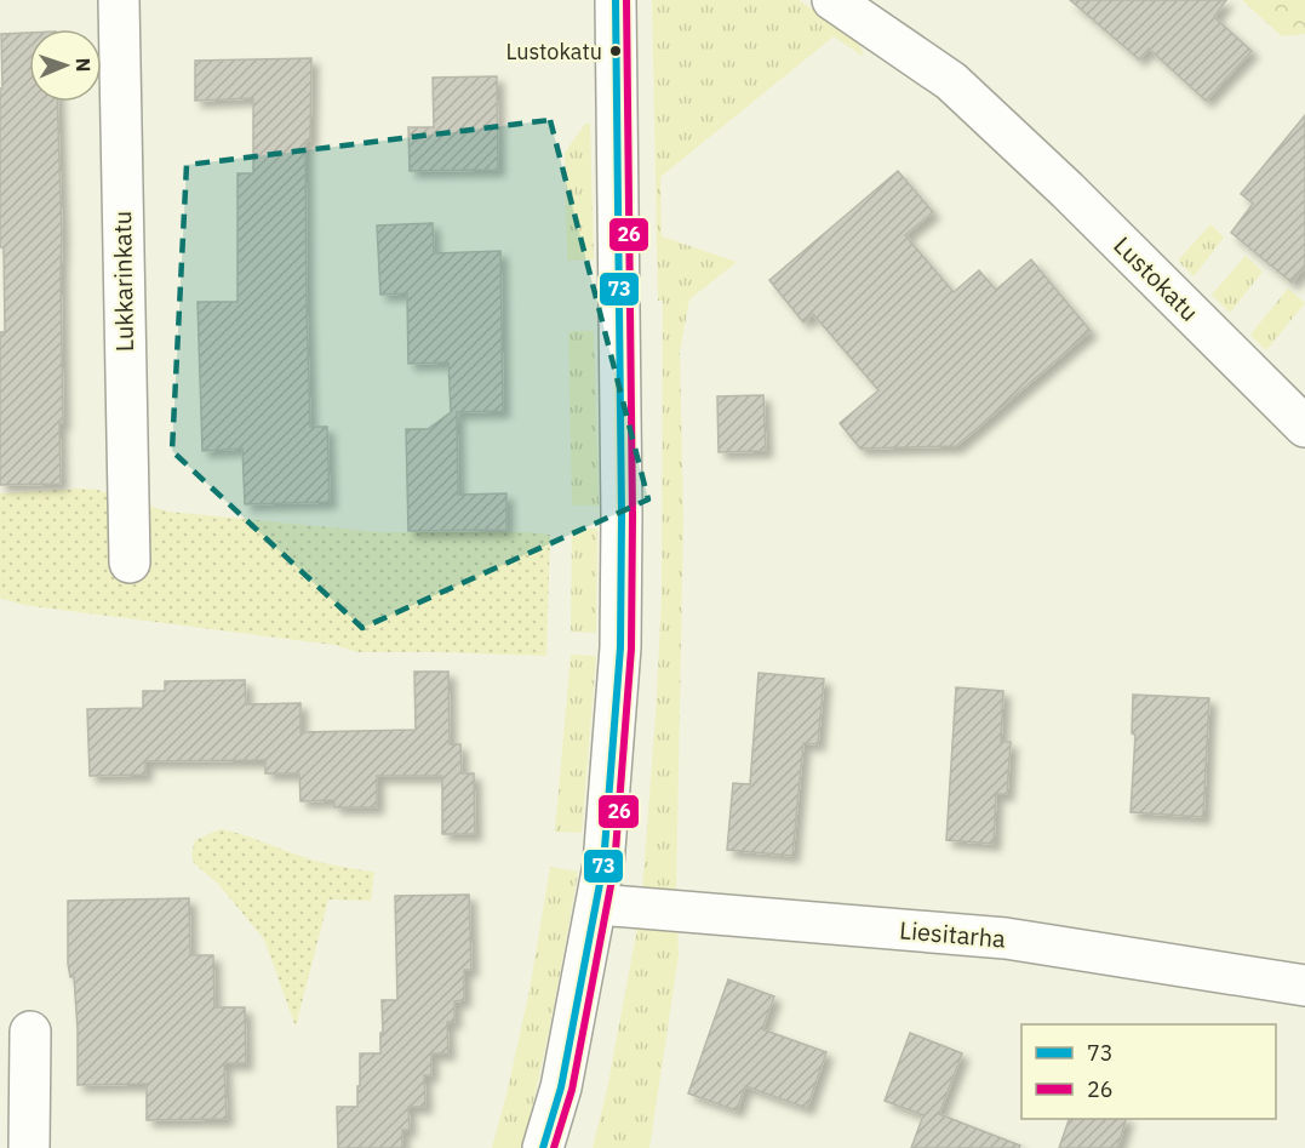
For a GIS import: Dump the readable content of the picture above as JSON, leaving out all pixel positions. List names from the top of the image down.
{
  "streets": {
    "street": ["Lustokatu", "Lukkarinkatu", "Liesitarha"]
  },
  "places": ["Lustokatu"],
  "lines": ["transit line 73", "transit line 26"],
  "legend": ["73", "26"],
  "north": "right"
}
